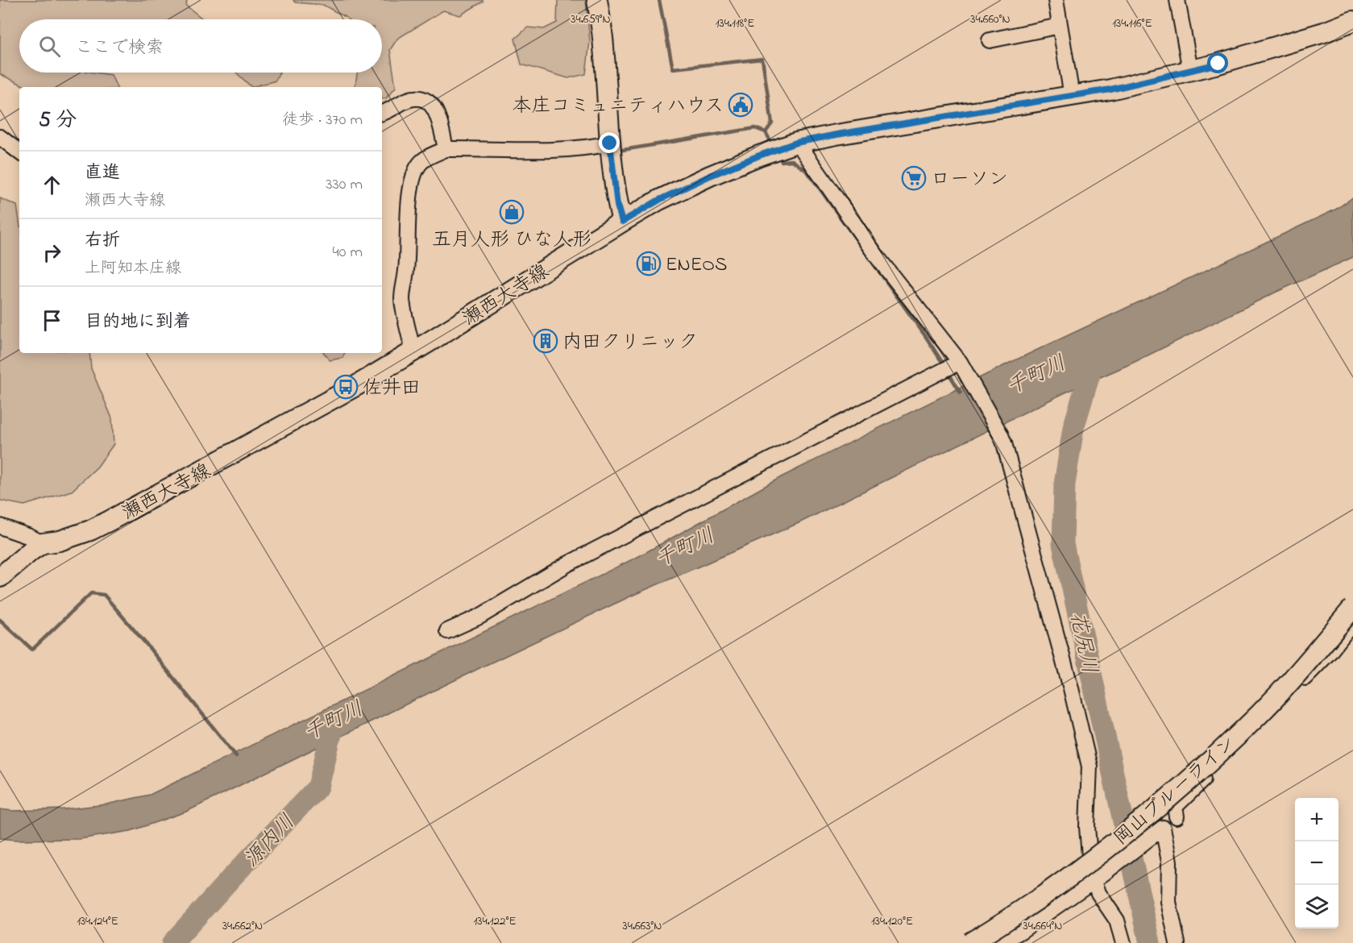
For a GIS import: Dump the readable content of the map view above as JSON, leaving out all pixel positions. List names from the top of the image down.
{
  "streets": {
    "main road": ["瀬西大寺線", "岡山ブルーライン"]
  },
  "water": ["千町川", "花尻川", "源内川"],
  "places": {
    "public building": ["本庄コミュニティハウス"],
    "supermarket": ["ローソン"],
    "shop": ["五月人形 ひな人形"],
    "fuel station": ["ENEOS"],
    "building": ["内田クリニック"],
    "bus stop": ["佐井田"]
  },
  "page": {
    "search": "ここで検索",
    "heading": ["5 分", "徒歩 · 370 m"],
    "list": [
      ["直進", "瀬西大寺線", "330 m"],
      ["右折", "上阿知本庄線", "40 m"],
      "目的地に到着"
    ],
    "map_buttons": ["+", "−"]
  },
  "coordinates": [
    "34.659°N",
    "34.660°N",
    "134.118°E",
    "134.116°E",
    "134.124°E",
    "134.122°E",
    "134.120°E",
    "34.662°N",
    "34.663°N",
    "34.664°N"
  ]
}
